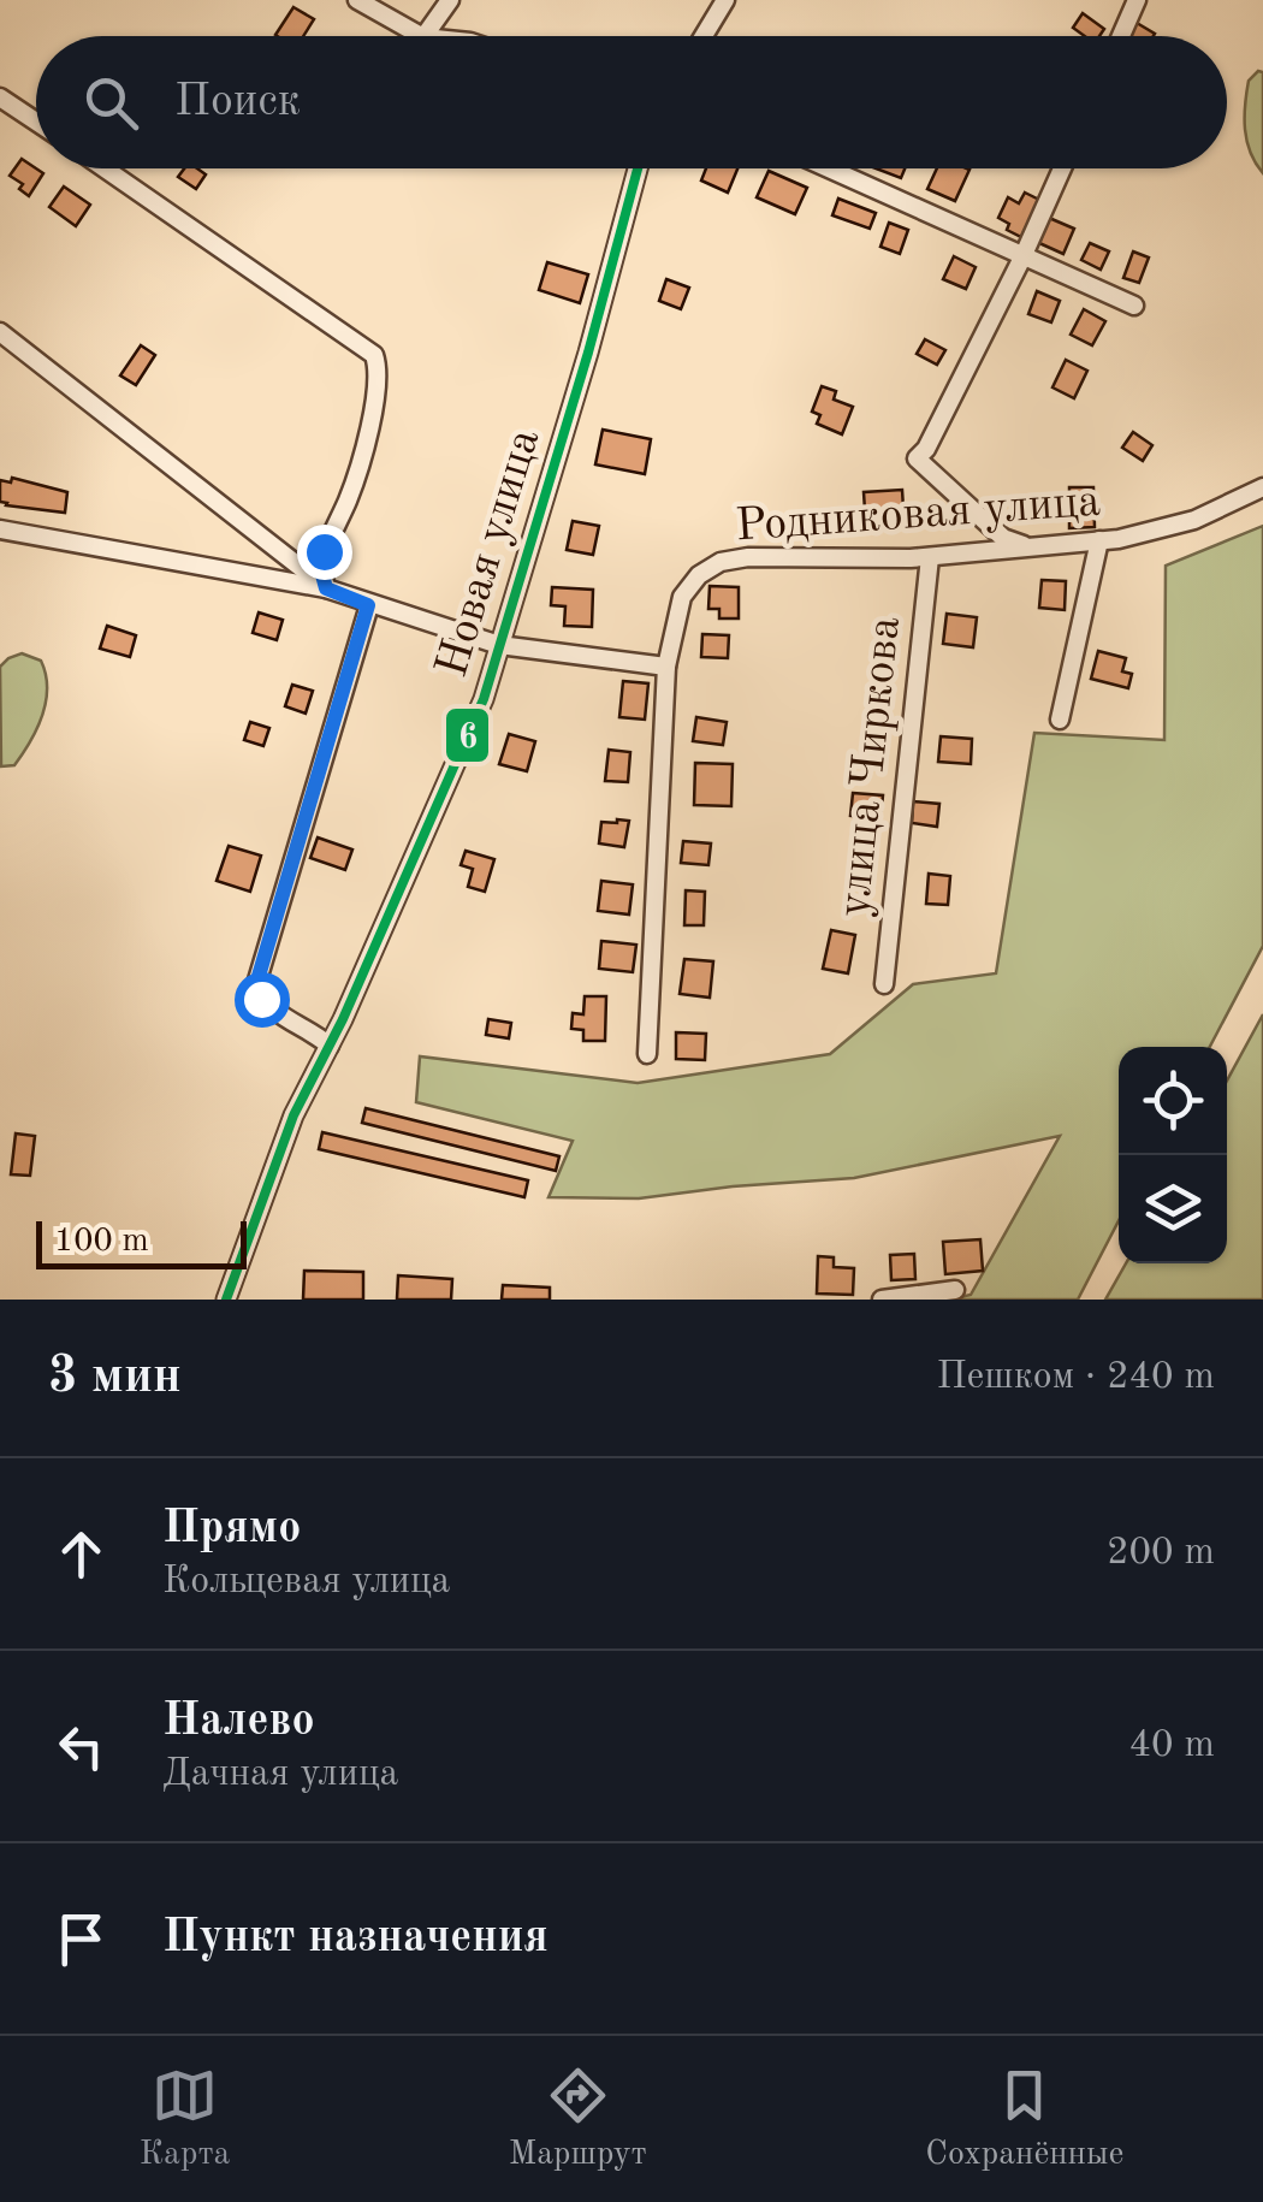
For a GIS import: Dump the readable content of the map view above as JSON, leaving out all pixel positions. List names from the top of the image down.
{
  "streets": {
    "street": ["Родниковая улица", "Новая улица", "улица Чиркова"]
  },
  "crossings": [
    ["Родниковая улица", "улица Чиркова"]
  ],
  "lines": ["transit line 6"],
  "scale_bar": "100 m",
  "page": {
    "search": "Поиск",
    "scale": "100 m",
    "heading": ["3 мин", "Пешком · 240 m"],
    "list": [
      ["Прямо", "Кольцевая улица", "200 m"],
      ["Налево", "Дачная улица", "40 m"],
      "Пункт назначения"
    ],
    "nav": ["Карта", "Маршрут", "Сохранённые"]
  }
}
